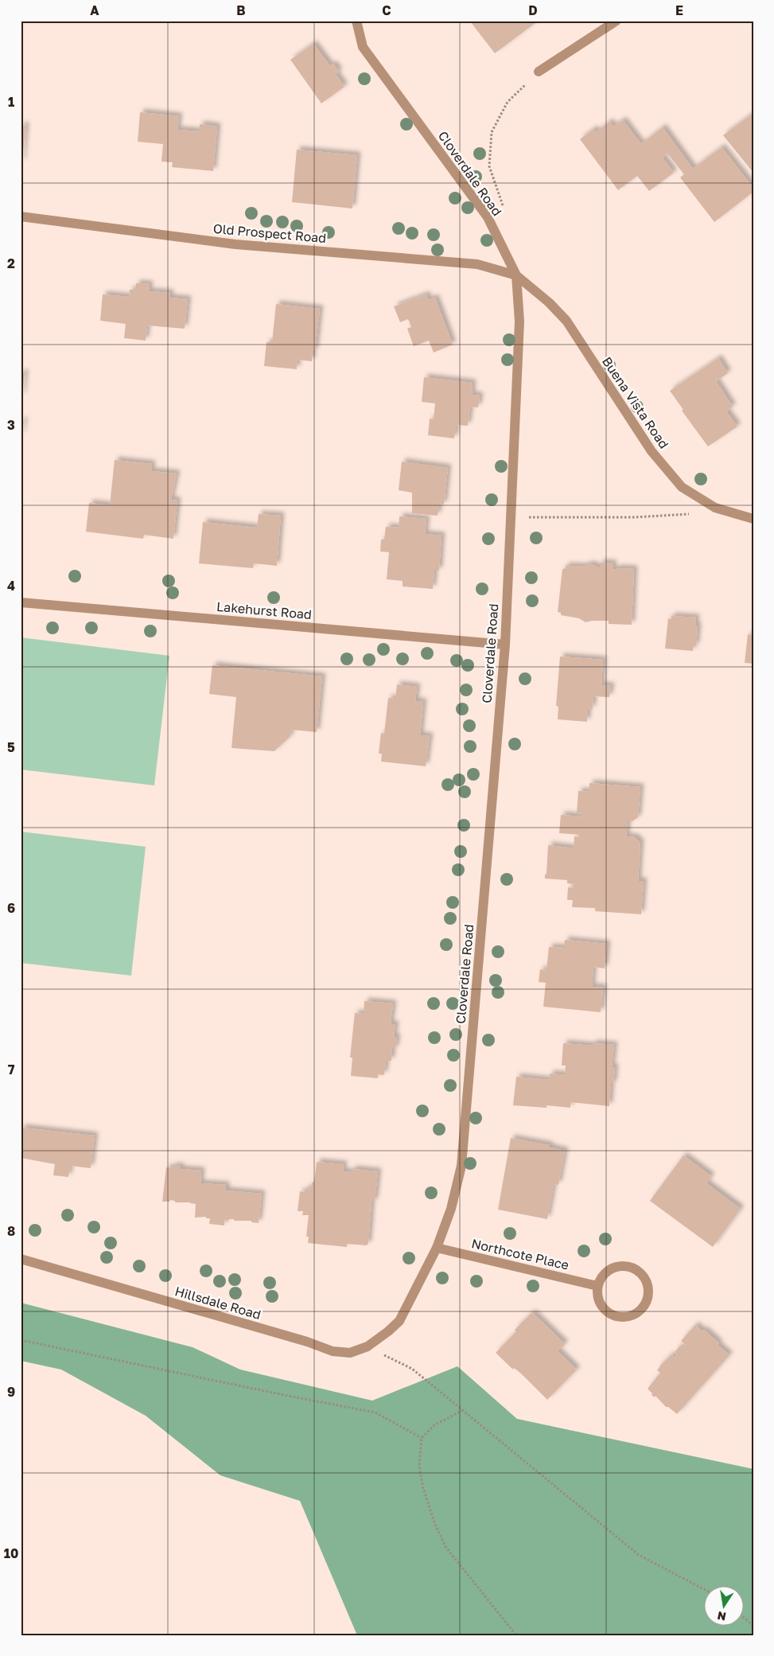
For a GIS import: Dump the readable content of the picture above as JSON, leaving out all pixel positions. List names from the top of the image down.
{
  "streets": {
    "street": [
      "Cloverdale Road",
      "Old Prospect Road",
      "Buena Vista Road",
      "Lakehurst Road",
      "Northcote Place",
      "Hillsdale Road"
    ]
  },
  "crossings": [
    ["Cloverdale Road", "Old Prospect Road"],
    ["Cloverdale Road", "Buena Vista Road"],
    ["Cloverdale Road", "Lakehurst Road"],
    ["Cloverdale Road", "Northcote Place"],
    ["Cloverdale Road", "Hillsdale Road"],
    ["Old Prospect Road", "Buena Vista Road"]
  ],
  "north": "bottom",
  "grid": {
    "columns": [
      "A",
      "B",
      "C",
      "D",
      "E"
    ],
    "rows": [
      "1",
      "2",
      "3",
      "4",
      "5",
      "6",
      "7",
      "8",
      "9",
      "10"
    ]
  }
}
